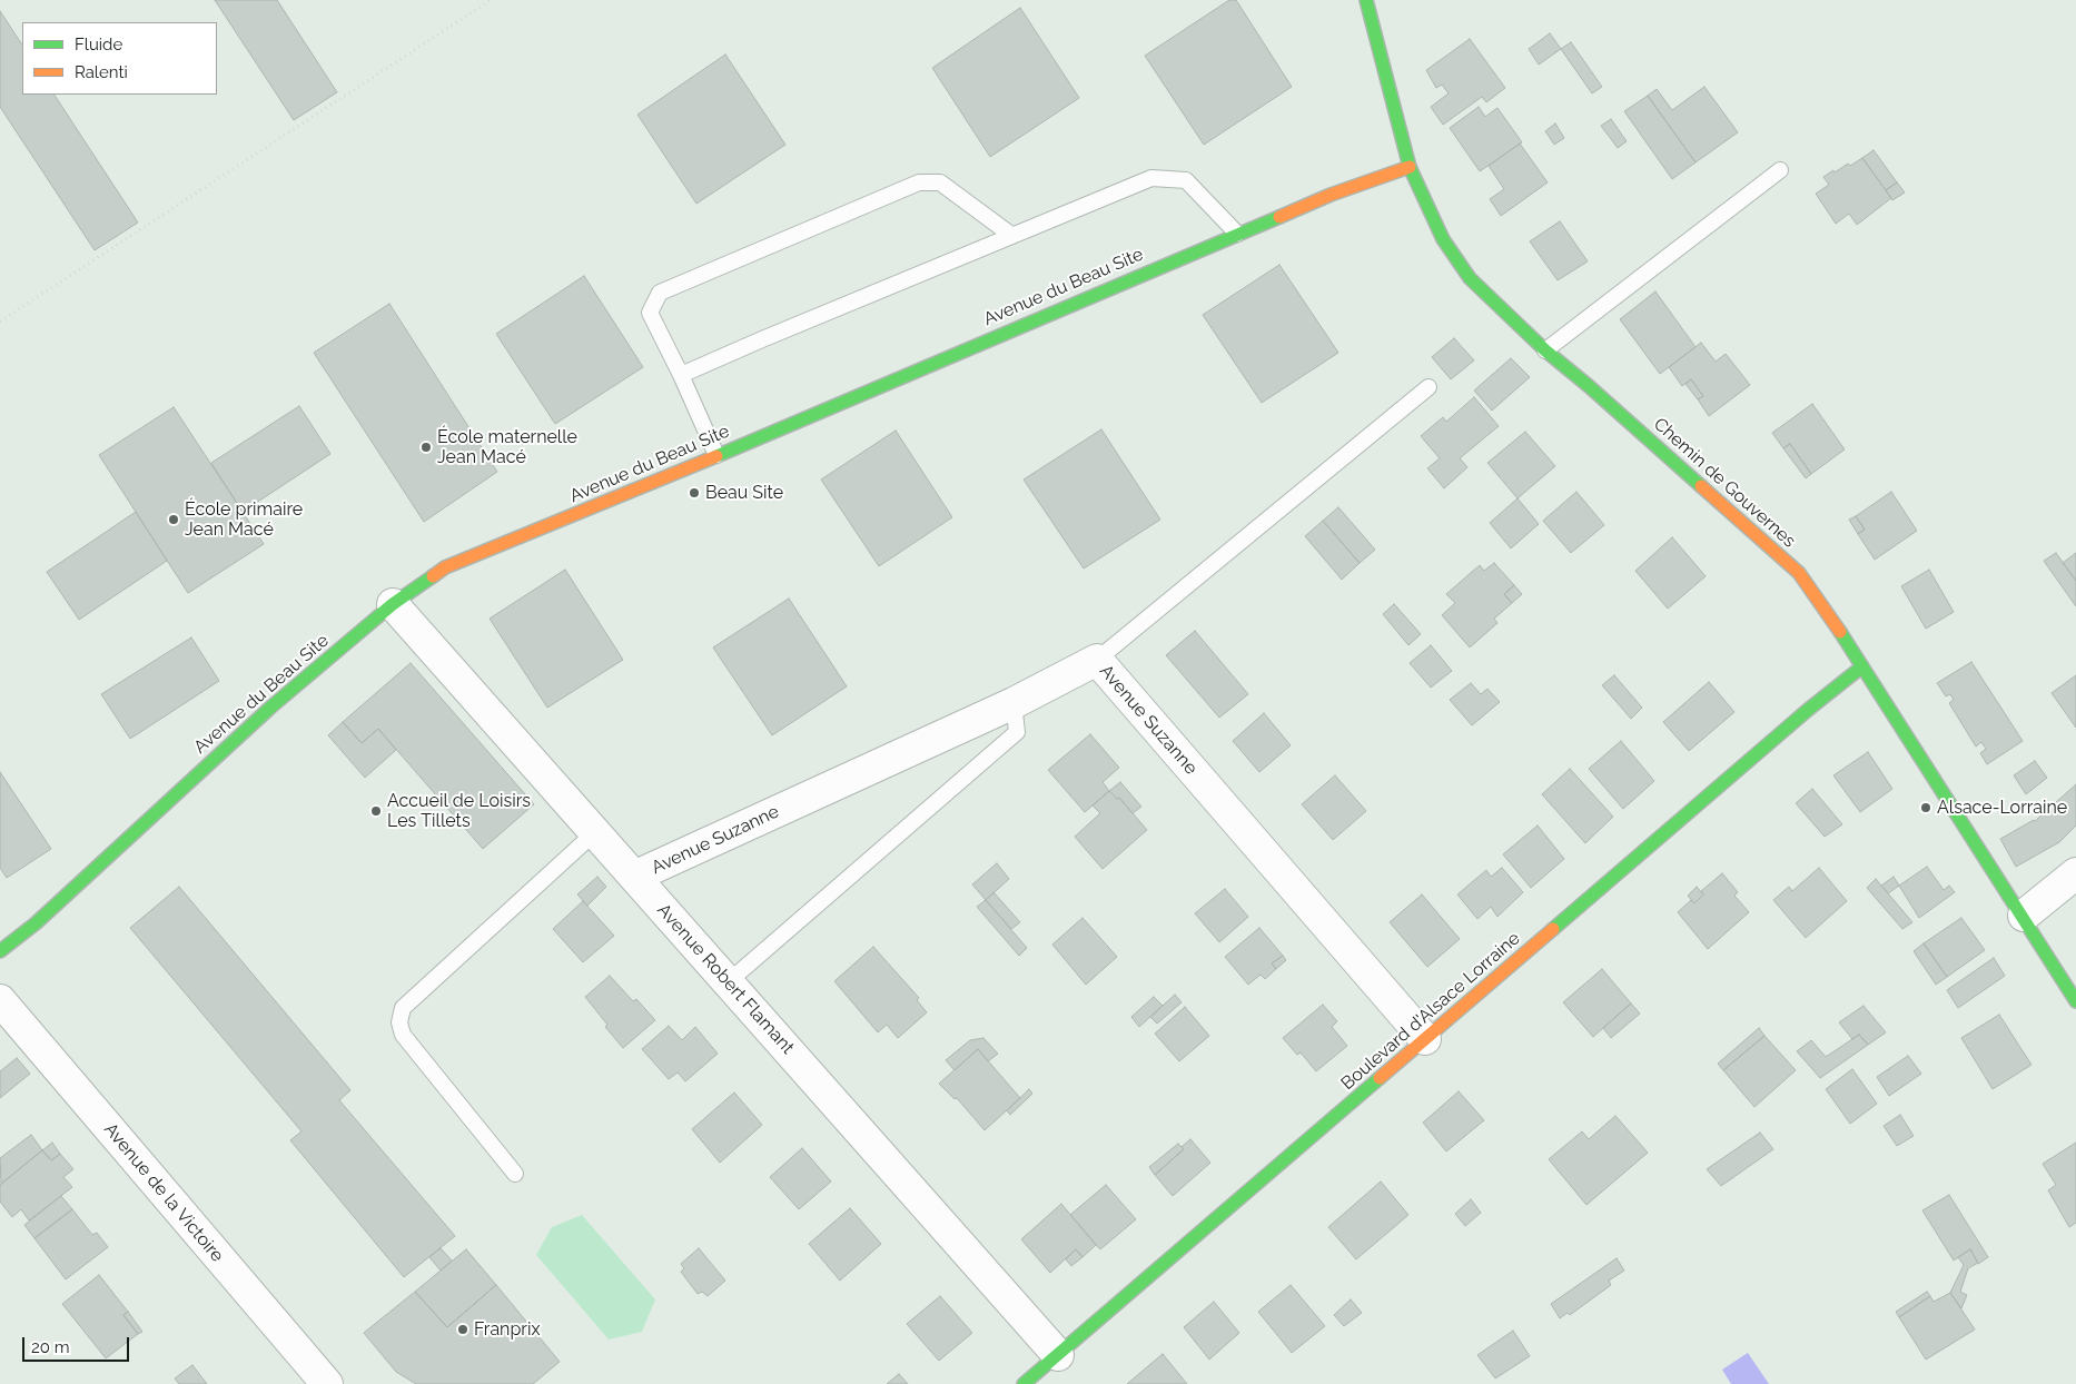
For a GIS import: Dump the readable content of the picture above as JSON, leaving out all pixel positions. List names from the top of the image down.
{
  "streets": {
    "street": [
      "Avenue du Beau Site",
      "Chemin de Gouvernes",
      "Avenue Suzanne",
      "Avenue Robert Flamant",
      "Boulevard d'Alsace Lorraine",
      "Avenue de la Victoire"
    ]
  },
  "crossings": [
    ["Avenue du Beau Site", "Chemin de Gouvernes"],
    ["Avenue du Beau Site", "Avenue Robert Flamant"],
    ["Chemin de Gouvernes", "Boulevard d'Alsace Lorraine"],
    ["Avenue Suzanne", "Avenue Robert Flamant"],
    ["Avenue Suzanne", "Boulevard d'Alsace Lorraine"],
    ["Avenue Robert Flamant", "Boulevard d'Alsace Lorraine"]
  ],
  "places": [
    "École maternelle Jean Macé",
    "Beau Site",
    "École primaire Jean Macé",
    "Alsace-Lorraine",
    "Accueil de Loisirs Les Tillets",
    "Franprix"
  ],
  "legend": ["Fluide", "Ralenti"],
  "scale_bar": "20 m"
}
